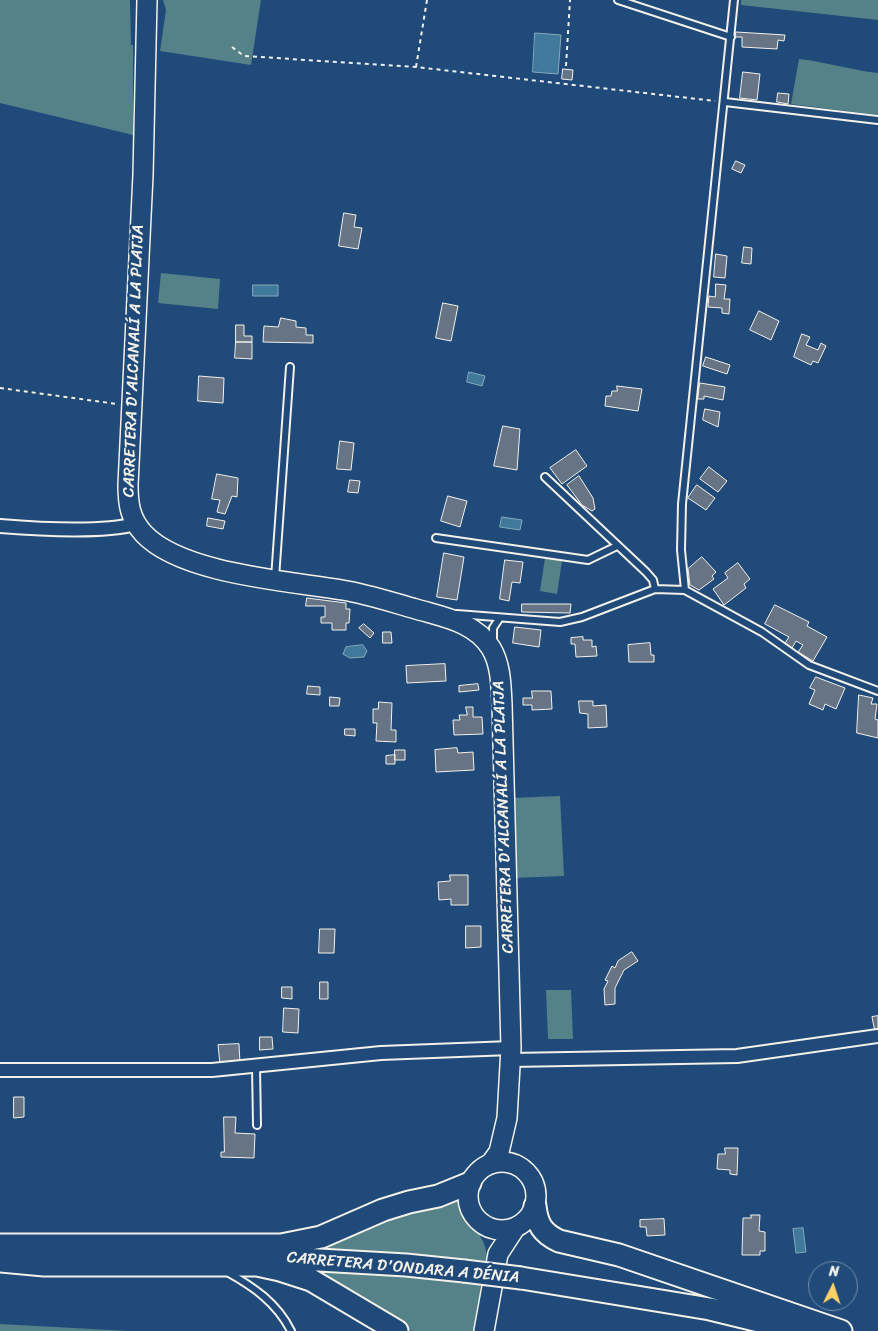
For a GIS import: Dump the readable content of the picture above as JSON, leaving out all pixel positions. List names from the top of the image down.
{
  "streets": {
    "main road": ["CARRETERA D'ALCANALÍ A LA PLATJA", "CARRETERA D'ONDARA A DÉNIA"]
  },
  "north": "top"
}
